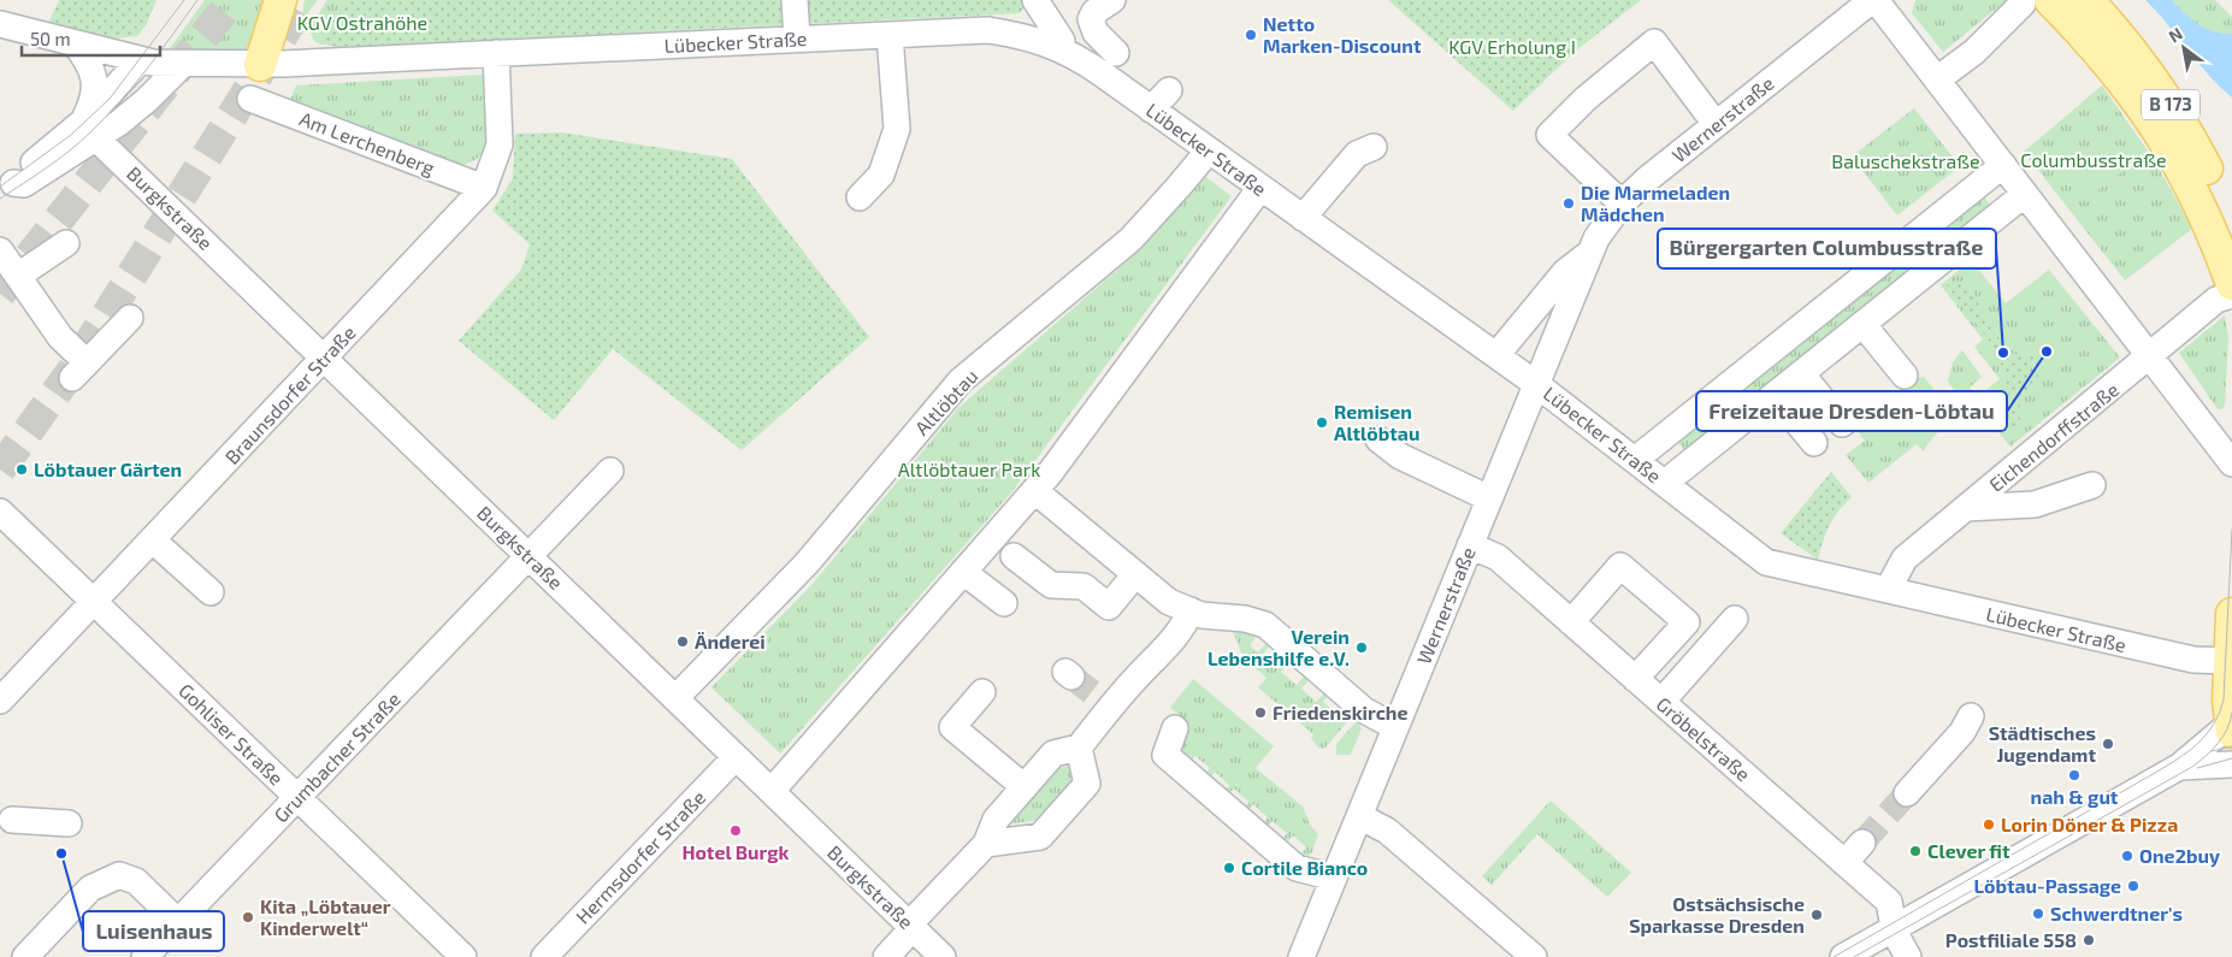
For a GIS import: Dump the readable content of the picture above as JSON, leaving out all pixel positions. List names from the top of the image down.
{
  "streets": {
    "main road": ["B 173"],
    "street": [
      "Lübecker Straße",
      "Wernerstraße",
      "Am Lerchenberg",
      "Burgkstraße",
      "Braunsdorfer Straße",
      "Altlöbtau",
      "Eichendorffstraße",
      "Gohliser Straße",
      "Gröbelstraße",
      "Grumbacher Straße",
      "Hermsdorfer Straße"
    ]
  },
  "crossings": [
    ["Lübecker Straße", "Wernerstraße"],
    ["Lübecker Straße", "Braunsdorfer Straße"],
    ["Lübecker Straße", "Altlöbtau"],
    ["Lübecker Straße", "Eichendorffstraße"],
    ["Wernerstraße", "Gröbelstraße"],
    ["Am Lerchenberg", "Braunsdorfer Straße"],
    ["Burgkstraße", "Braunsdorfer Straße"],
    ["Burgkstraße", "Altlöbtau"],
    ["Burgkstraße", "Grumbacher Straße"],
    ["Burgkstraße", "Hermsdorfer Straße"],
    ["Braunsdorfer Straße", "Gohliser Straße"],
    ["Gohliser Straße", "Grumbacher Straße"]
  ],
  "parks": [
    "KGV Ostrahöhe",
    "KGV Erholung I",
    "Columbusstraße",
    "Baluschekstraße",
    "Altlöbtauer Park"
  ],
  "places": [
    "Netto Marken-Discount",
    "Die Marmeladen Mädchen",
    "Freizeitaue Dresden-Löbtau",
    "Bürgergarten Columbusstraße",
    "Remisen Altlöbtau",
    "Löbtauer Gärten",
    "Änderei",
    "Verein Lebenshilfe e.V.",
    "Friedenskirche",
    "Städtisches Jugendamt",
    "nah & gut",
    "Lorin Döner & Pizza",
    "Hotel Burgk",
    "Clever fit",
    "Luisenhaus",
    "One2buy",
    "Cortile Bianco",
    "Löbtau-Passage",
    "Schwerdtner's",
    "Ostsächsische Sparkasse Dresden",
    "Kita „Löbtauer Kinderwelt“",
    "Postfiliale 558"
  ],
  "scale_bar": "50 m",
  "north": "top left"
}
